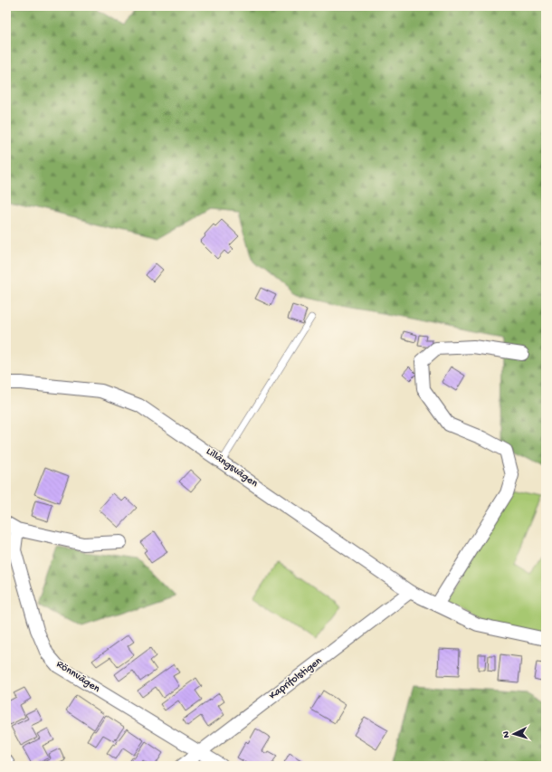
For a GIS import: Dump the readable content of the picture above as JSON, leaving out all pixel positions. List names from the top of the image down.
{
  "streets": {
    "street": ["Lillängsvägen", "Rönnvägen", "Kaprifolstigen"]
  },
  "crossings": [
    ["Lillängsvägen", "Kaprifolstigen"],
    ["Rönnvägen", "Kaprifolstigen"]
  ],
  "north": "left"
}
